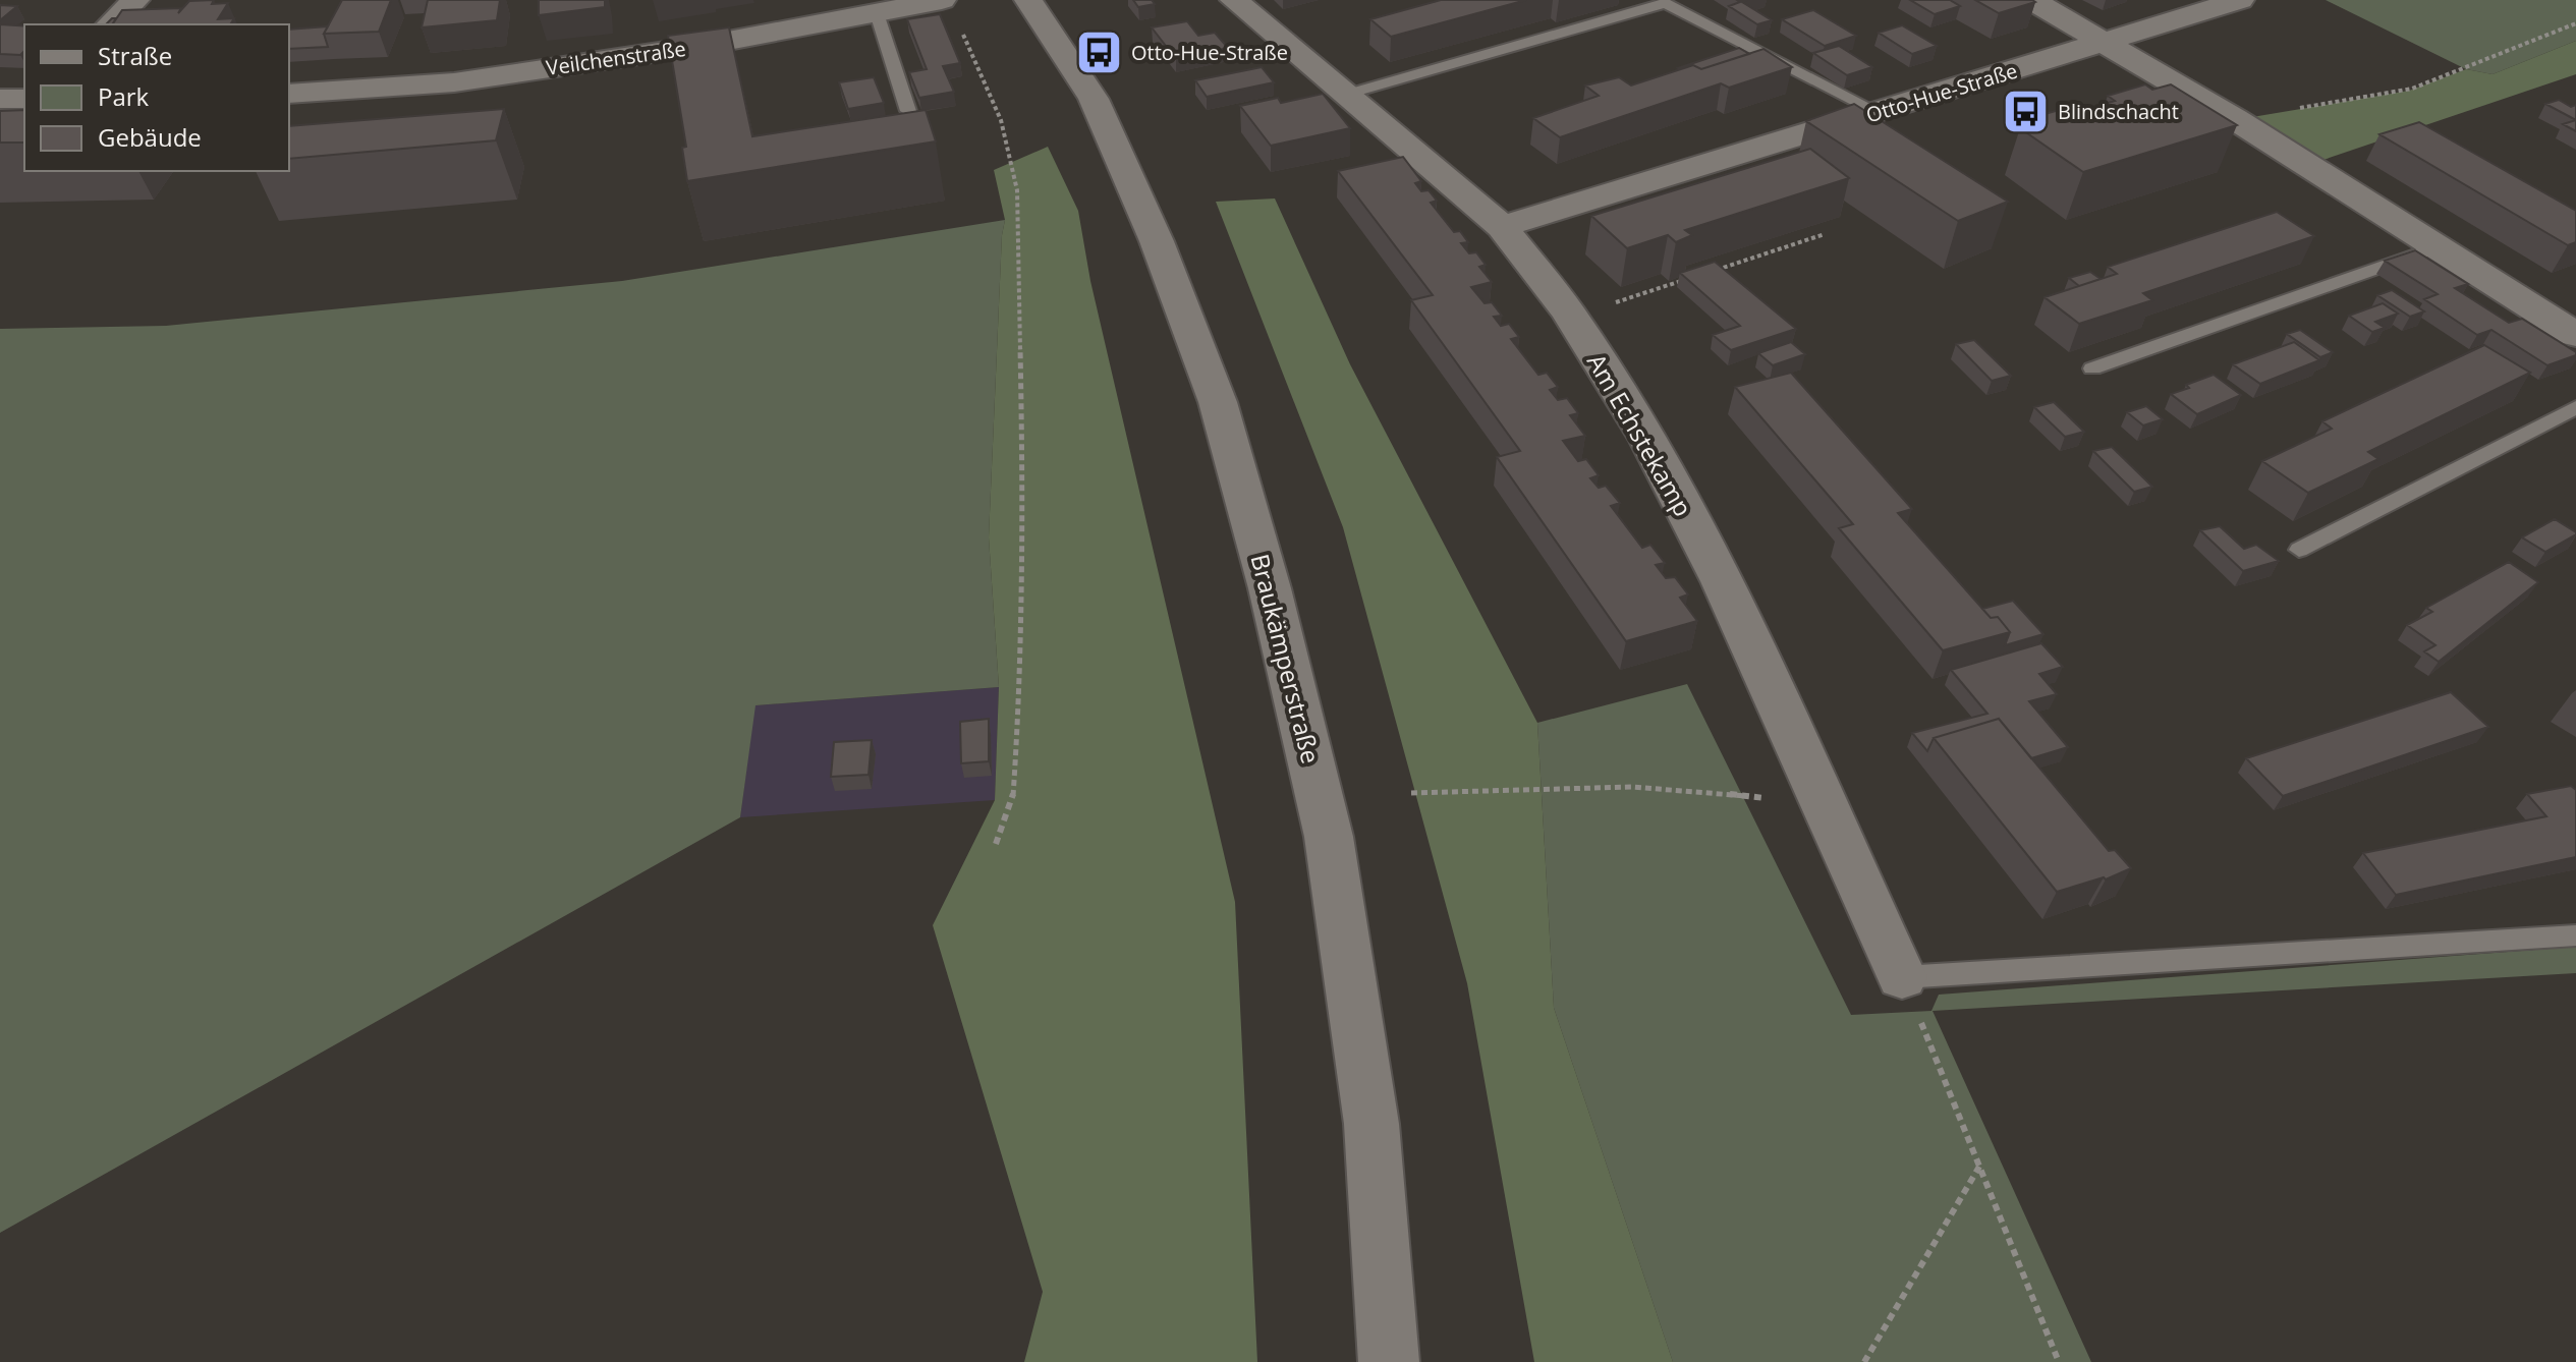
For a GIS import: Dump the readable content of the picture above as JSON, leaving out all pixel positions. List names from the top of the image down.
{
  "streets": {
    "street": [
      "Veilchenstraße",
      "Otto-Hue-Straße",
      "Am Echstekamp",
      "Braukämperstraße"
    ]
  },
  "crossings": [
    ["Otto-Hue-Straße", "Am Echstekamp"]
  ],
  "places": {
    "bus stop": ["Otto-Hue-Straße", "Blindschacht"]
  },
  "legend": ["Straße", "Park", "Gebäude"]
}
